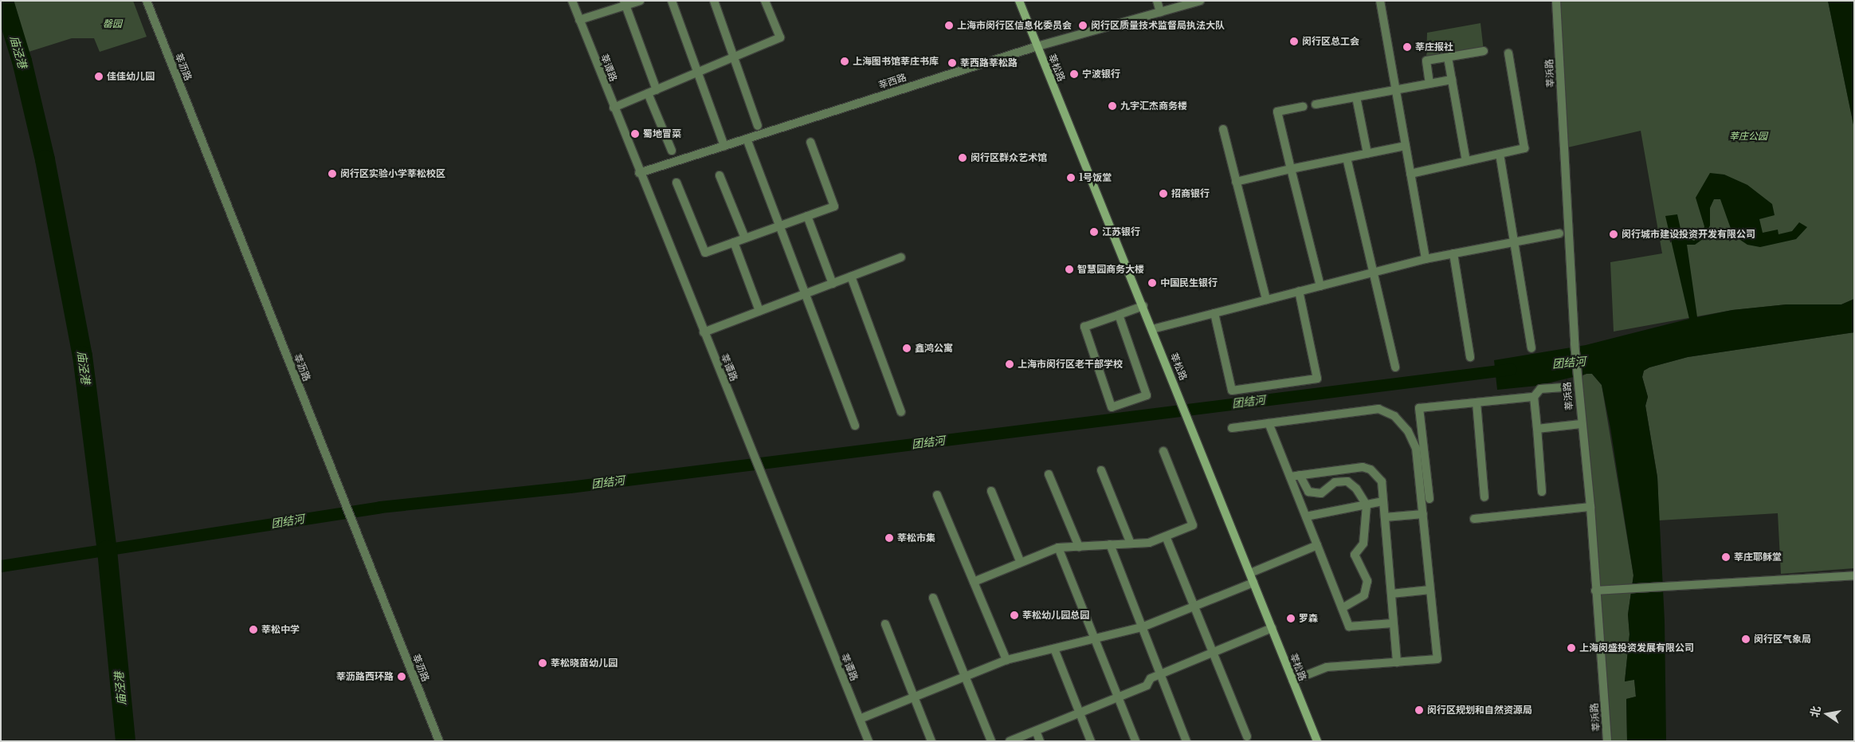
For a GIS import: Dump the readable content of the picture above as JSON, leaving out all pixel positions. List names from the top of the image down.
{
  "streets": {
    "main road": ["莘松路"],
    "street": [
      "莘沥路",
      "莘谭路",
      "莘浜路",
      "莘西路"
    ]
  },
  "crossings": [
    ["莘谭路", "莘西路"],
    ["莘松路", "莘西路"]
  ],
  "water": ["庙泾港", "团结河"],
  "parks": ["罄园", "莘庄公园"],
  "places": [
    "上海市闵行区信息化委员会",
    "闵行区质量技术监督局执法大队",
    "闵行区总工会",
    "莘庄报社",
    "上海图书馆莘庄书库",
    "莘西路莘松路",
    "宁波银行",
    "佳佳幼儿园",
    "九宇汇杰商务楼",
    "蜀地冒菜",
    "闵行区群众艺术馆",
    "闵行区实验小学莘松校区",
    "1号饭堂",
    "招商银行",
    "江苏银行",
    "闵行城市建设投资开发有限公司",
    "智慧园商务大楼",
    "中国民生银行",
    "鑫鸿公寓",
    "上海市闵行区老干部学校",
    "莘松市集",
    "莘庄耶稣堂",
    "莘松幼儿园总园",
    "罗森",
    "莘松中学",
    "闵行区气象局",
    "上海闵盛投资发展有限公司",
    "莘松晓苗幼儿园",
    "莘沥路西环路",
    "闵行区规划和自然资源局"
  ],
  "north": "left"
}
